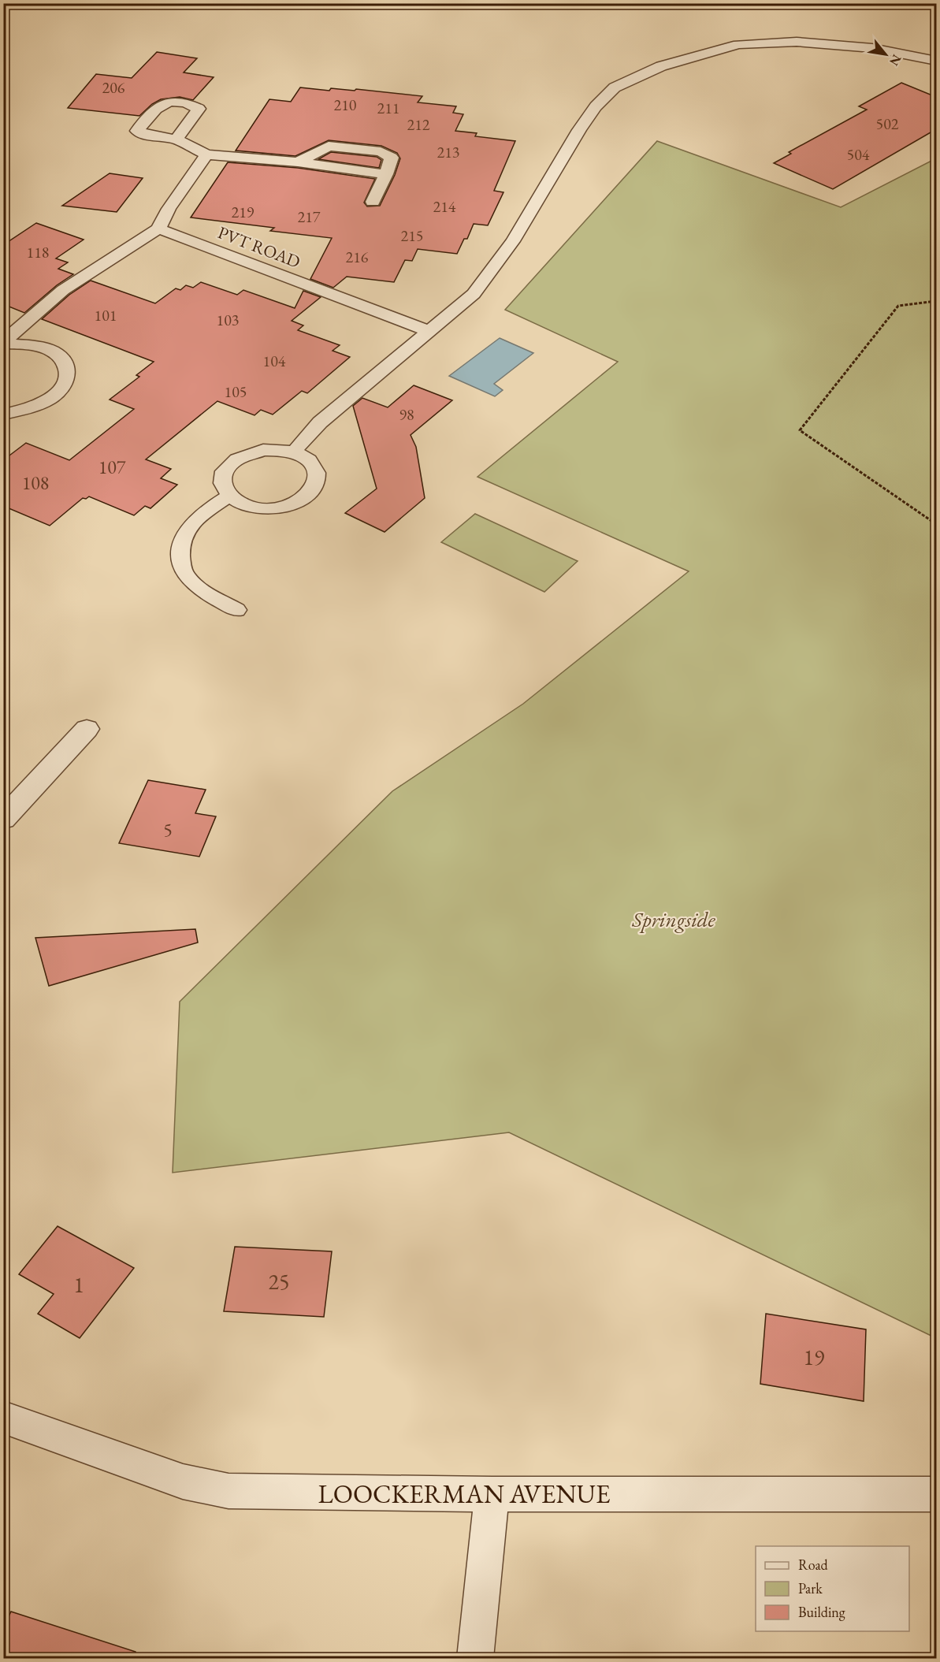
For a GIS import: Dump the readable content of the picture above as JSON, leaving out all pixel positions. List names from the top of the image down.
{
  "streets": {
    "street": ["LOOCKERMAN AVENUE"],
    "lane": ["PVT ROAD"]
  },
  "parks": ["Springside"],
  "house_numbers": [
    "206",
    "210",
    "211",
    "502",
    "212",
    "213",
    "504",
    "214",
    "219",
    "217",
    "215",
    "118",
    "216",
    "101",
    "103",
    "104",
    "105",
    "98",
    "107",
    "108",
    "5",
    "25",
    "1",
    "19"
  ],
  "legend": ["Road", "Park", "Building"],
  "north": "bottom right"
}
